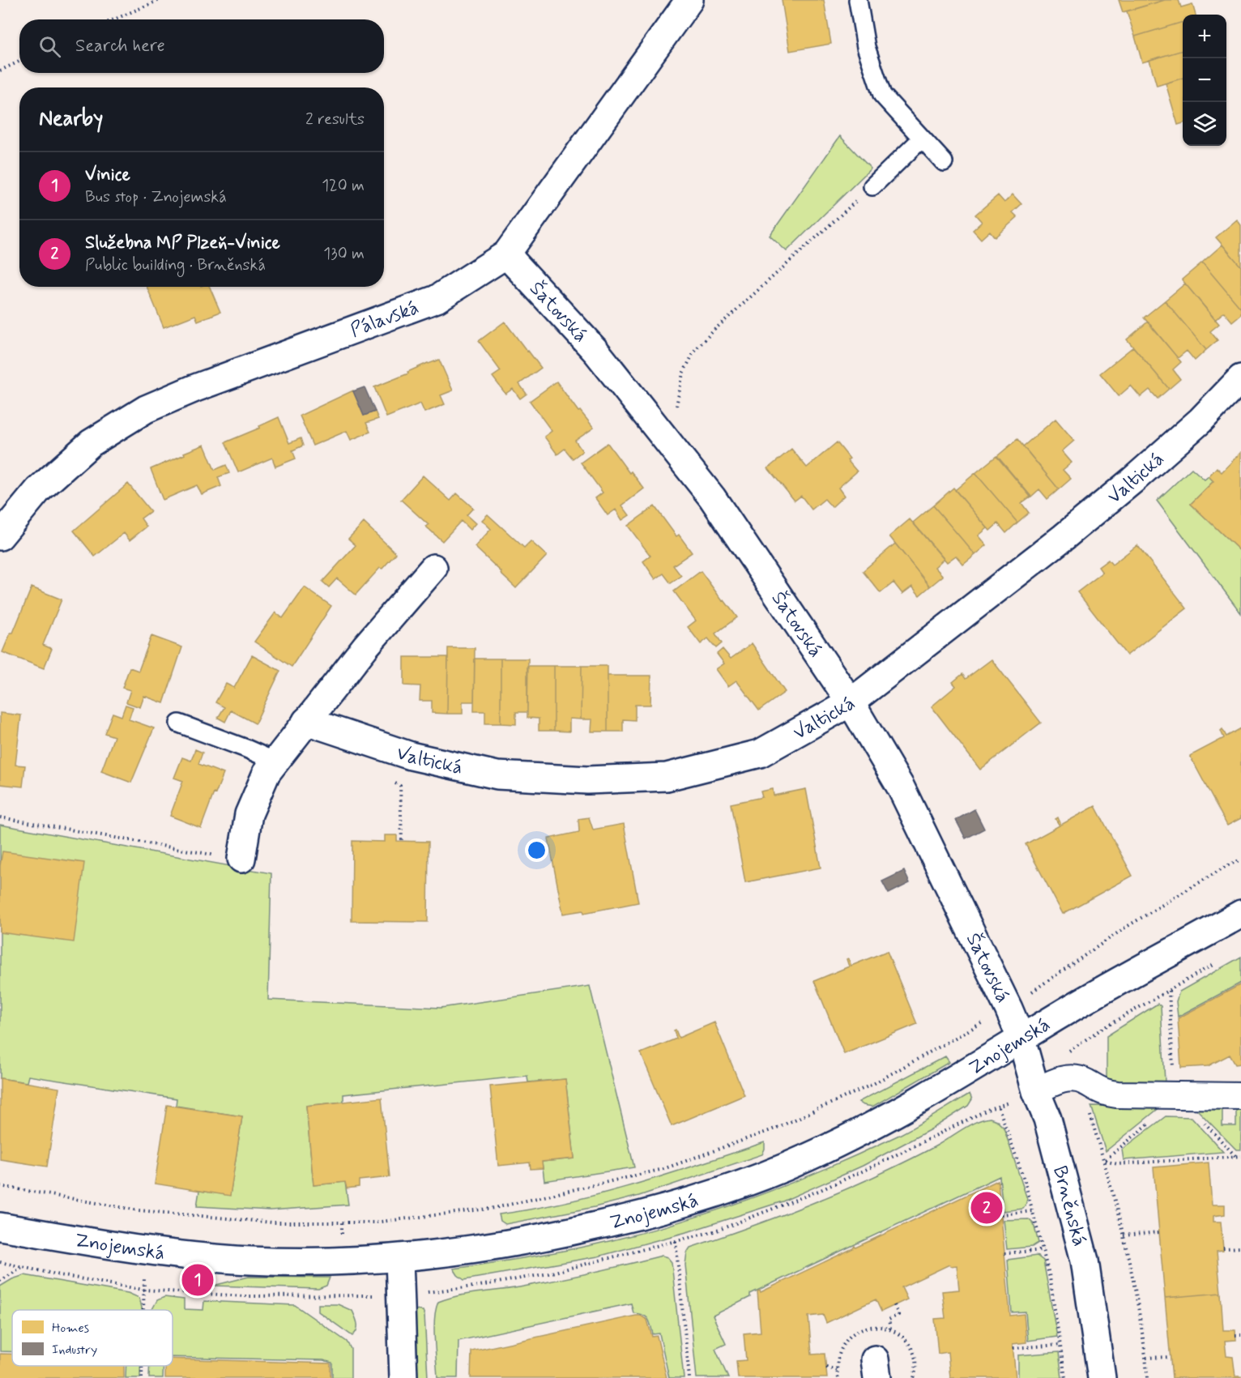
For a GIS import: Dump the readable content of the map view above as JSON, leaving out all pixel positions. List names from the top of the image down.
{
  "streets": {
    "street": [
      "Šatovská",
      "Pálavská",
      "Valtická",
      "Znojemská",
      "Brněnská"
    ]
  },
  "crossings": [
    ["Šatovská", "Pálavská"],
    ["Šatovská", "Valtická"],
    ["Šatovská", "Znojemská"],
    ["Šatovská", "Brněnská"],
    ["Znojemská", "Brněnská"]
  ],
  "legend": ["Homes", "Industry"],
  "page": {
    "map_buttons": ["+", "−"],
    "search": "Search here",
    "heading": ["Nearby", "2 results"],
    "list": [
      {
        "mark": "1",
        "name": "Vinice",
        "note": "Bus stop · Znojemská",
        "value": "120 m"
      },
      {
        "mark": "2",
        "name": "Služebna MP Plzeň-Vinice",
        "note": "Public building · Brněnská",
        "value": "130 m"
      }
    ],
    "pins": ["2", "1"]
  }
}
